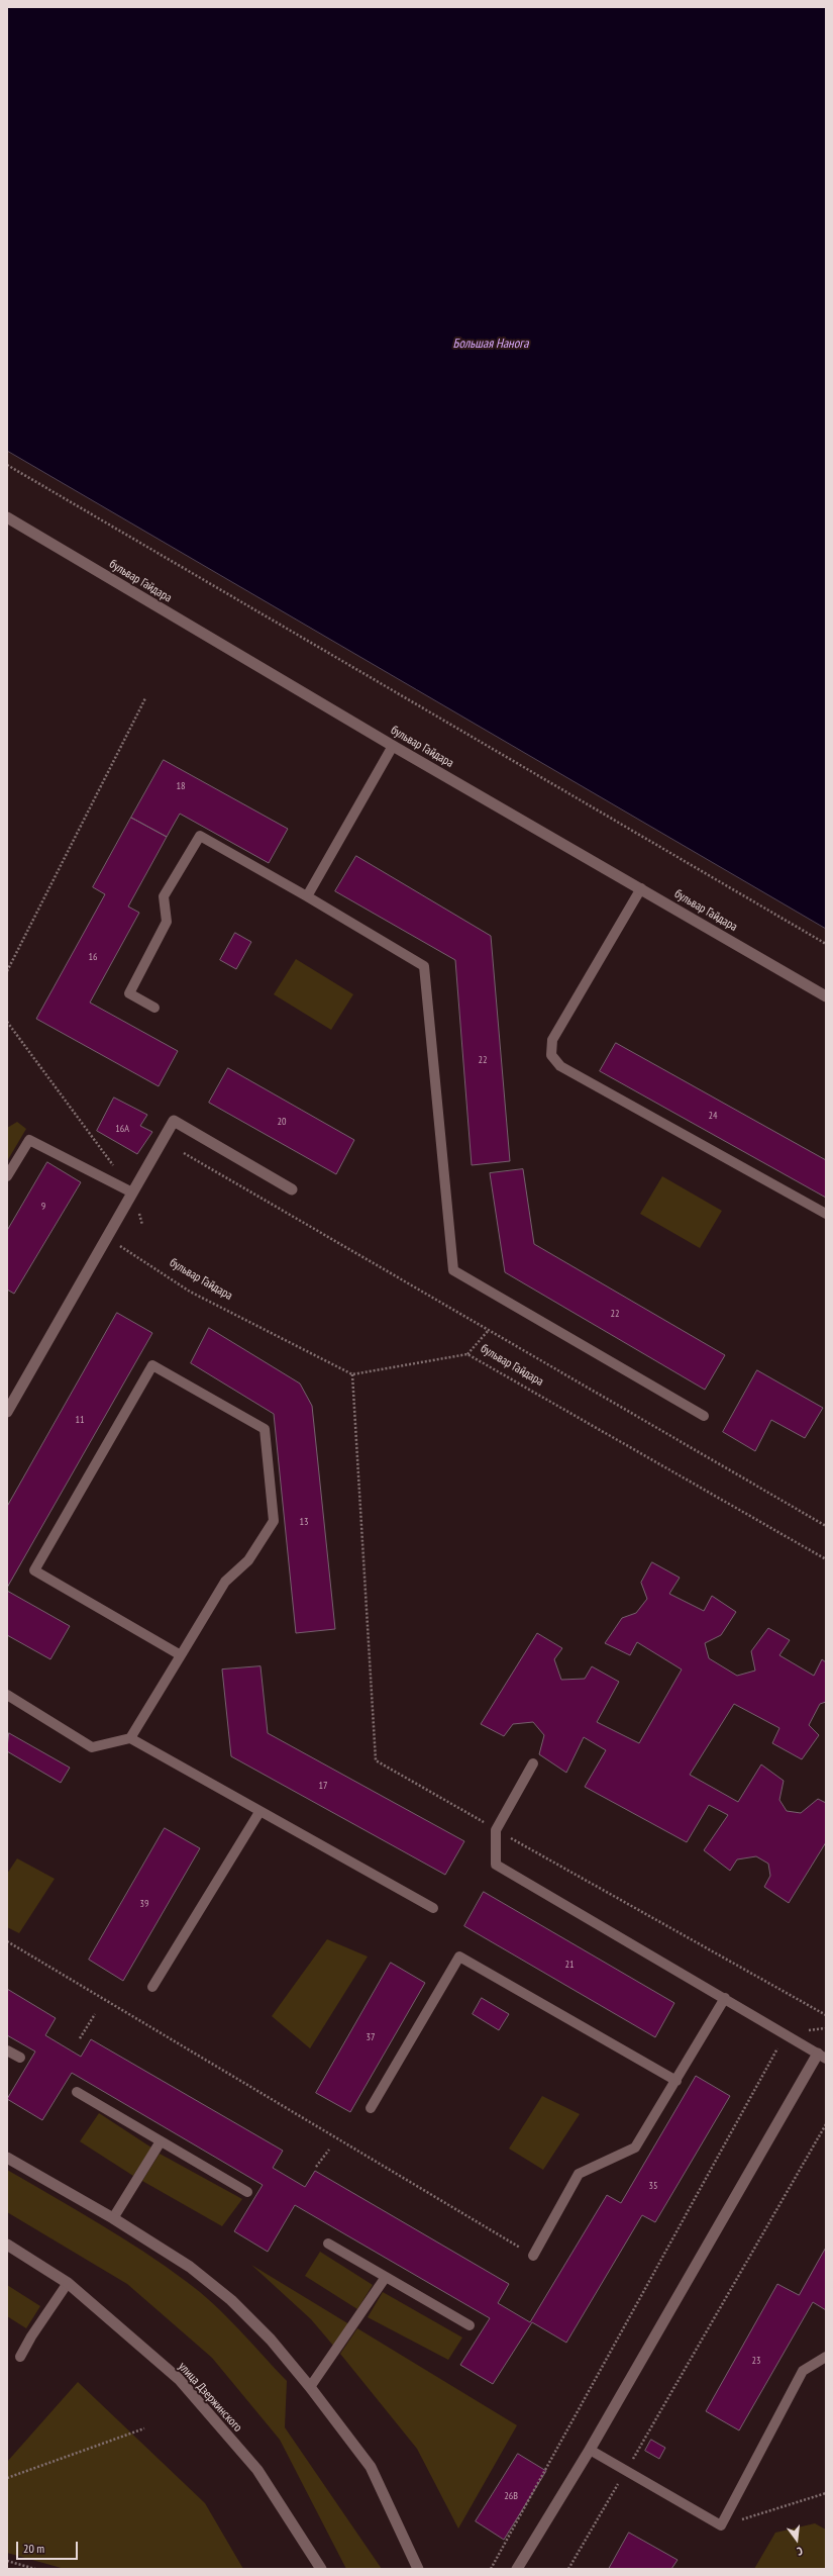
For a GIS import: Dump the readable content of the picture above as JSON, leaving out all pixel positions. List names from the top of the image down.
{
  "streets": {
    "street": ["бульвар Гайдара", "улица Дзержинского"]
  },
  "water": ["Большая Нанога"],
  "house_numbers": [
    "18",
    "16",
    "22",
    "24",
    "20",
    "16А",
    "9",
    "22",
    "11",
    "13",
    "17",
    "39",
    "21",
    "37",
    "35",
    "23",
    "26В"
  ],
  "scale_bar": "20 m",
  "north": "bottom"
}
